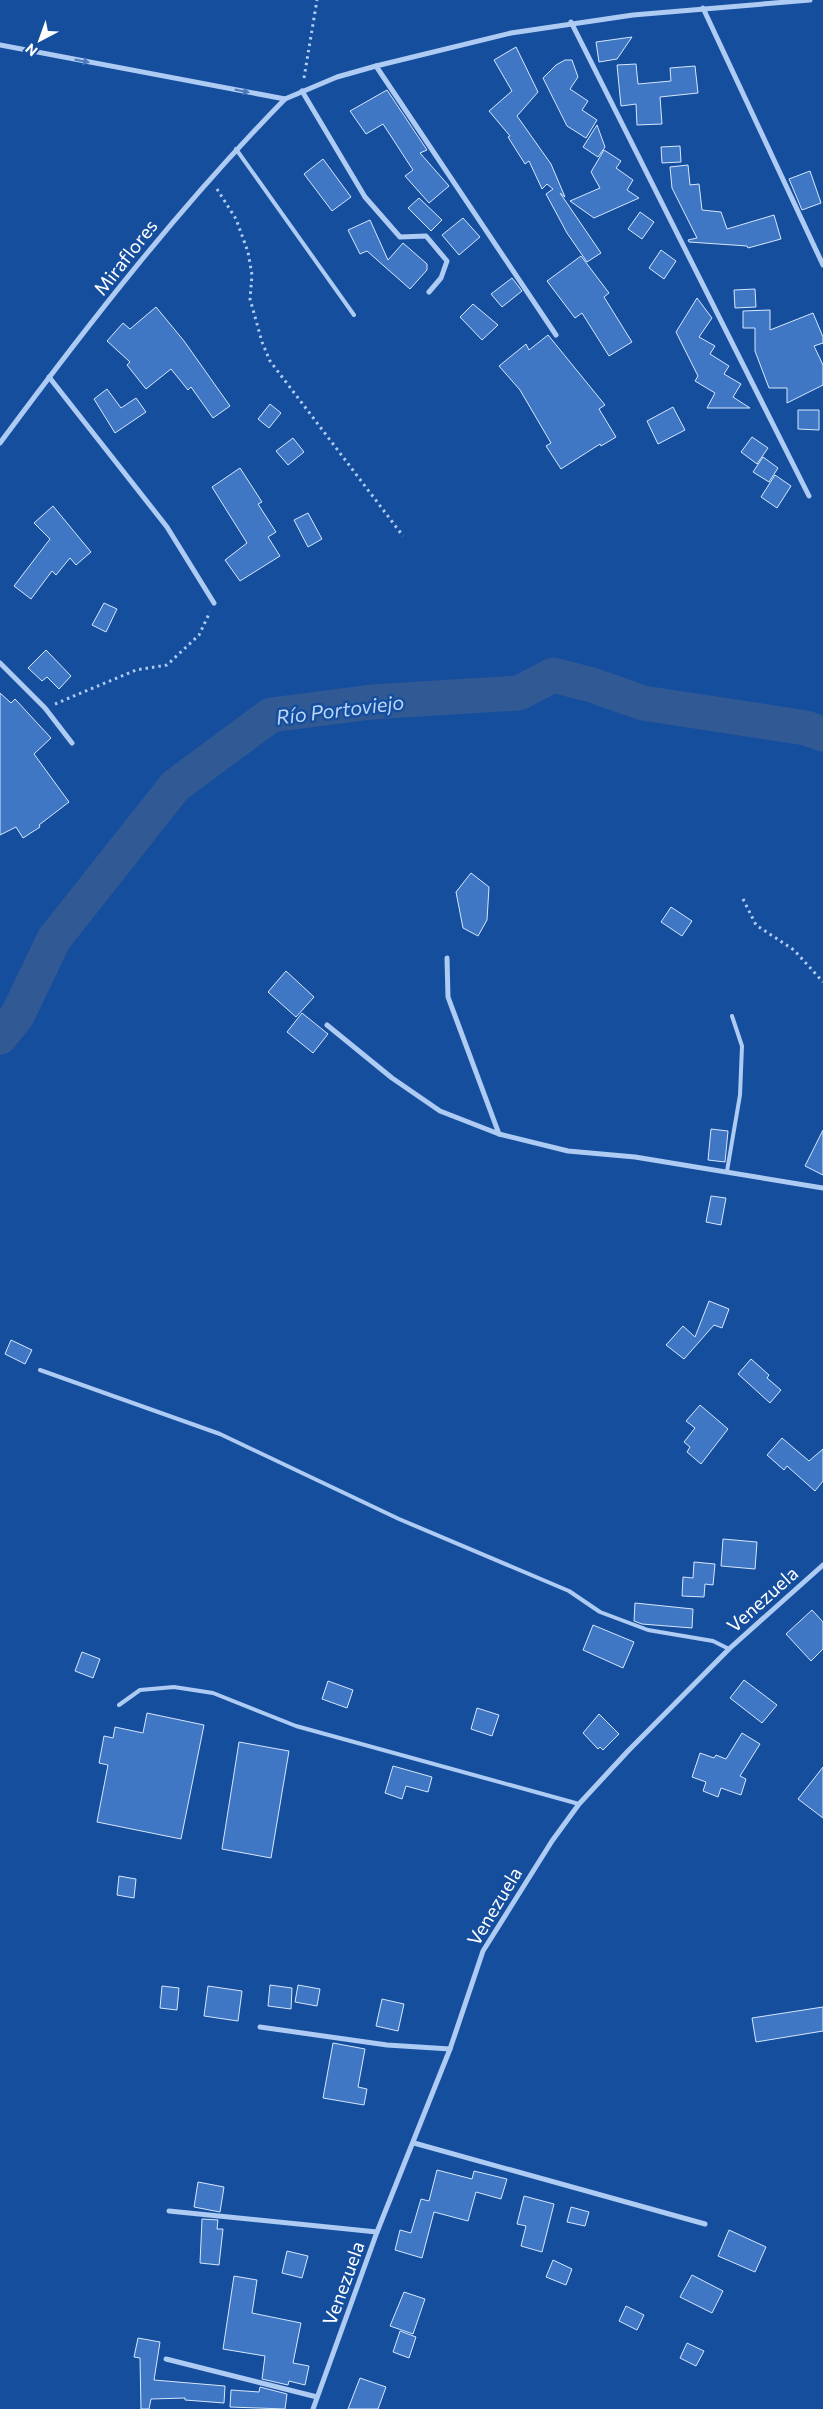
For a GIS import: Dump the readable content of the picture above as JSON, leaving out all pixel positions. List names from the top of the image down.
{
  "streets": {
    "street": ["Miraflores", "Venezuela"]
  },
  "water": ["Río Portoviejo"],
  "north": "bottom left"
}
